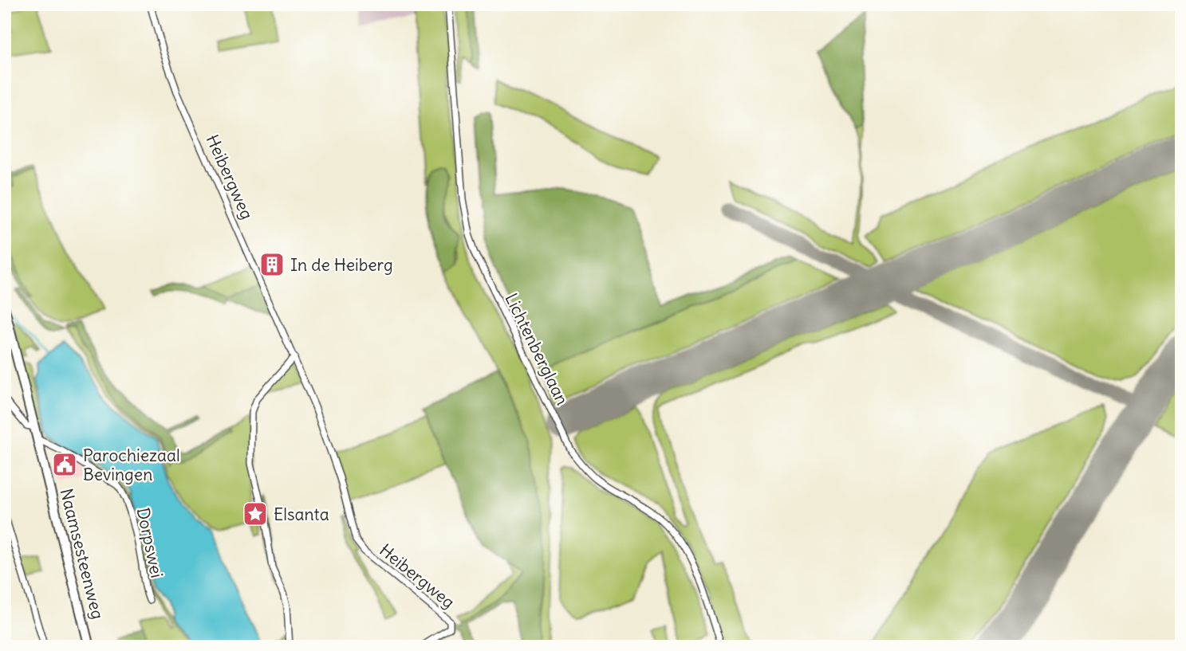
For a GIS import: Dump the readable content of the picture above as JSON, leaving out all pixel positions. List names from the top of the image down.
{
  "streets": {
    "main road": ["Naamsesteenweg"],
    "street": ["Heibergweg", "Lichtenberglaan", "Dorpswei"]
  },
  "crossings": [
    ["Dorpswei", "Naamsesteenweg"]
  ],
  "places": {
    "building": ["In de Heiberg"],
    "public building": ["Parochiezaal Bevingen"],
    "place": ["Elsanta"]
  }
}
